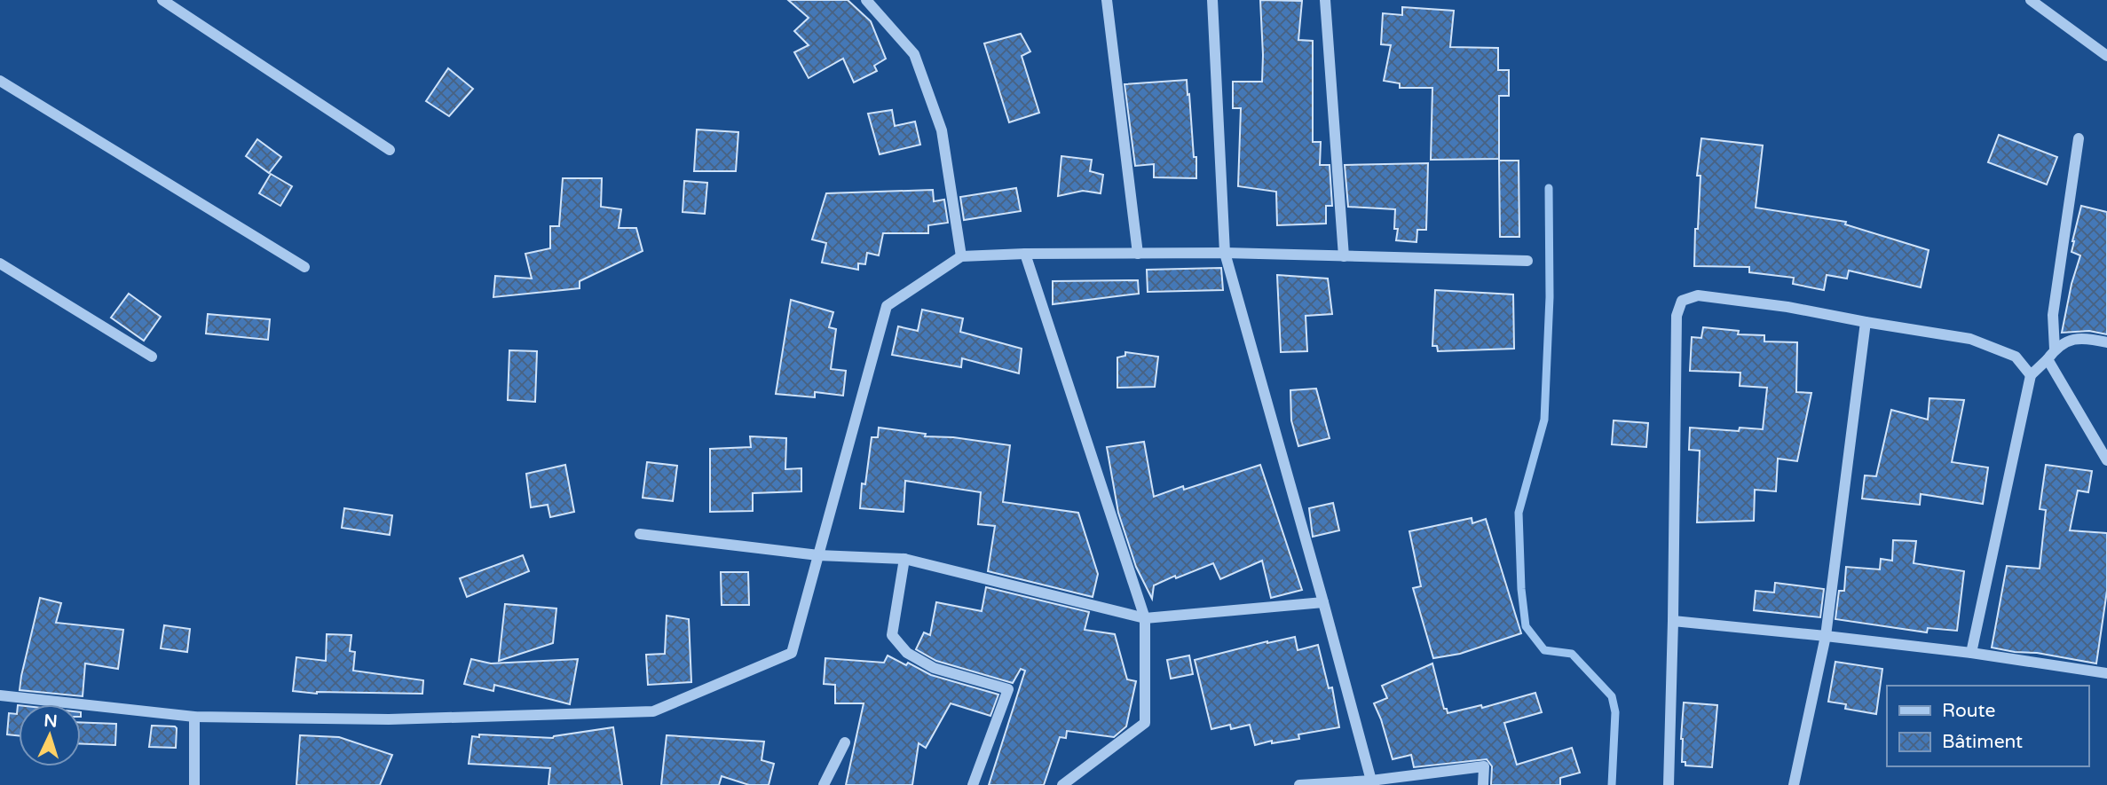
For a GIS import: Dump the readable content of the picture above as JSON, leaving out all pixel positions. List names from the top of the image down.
{
  "legend": ["Route", "Bâtiment"],
  "north": "top"
}
